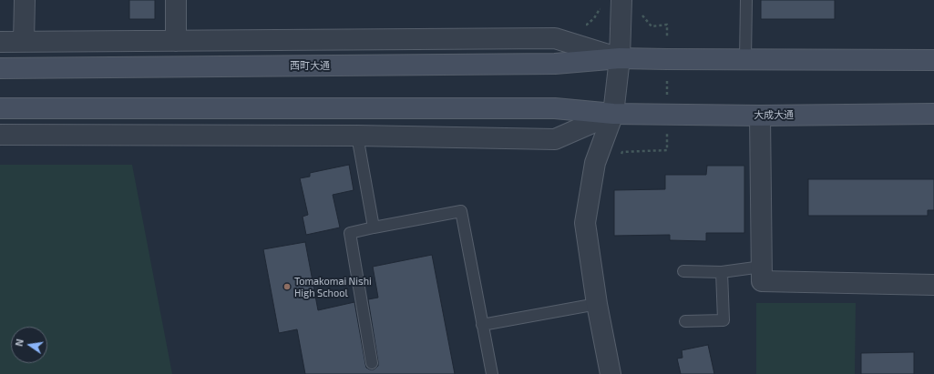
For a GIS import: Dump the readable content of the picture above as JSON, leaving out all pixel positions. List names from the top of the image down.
{
  "streets": {
    "street": ["西町大通", "大成大通"]
  },
  "places": ["Tomakomai Nishi High School"],
  "north": "left"
}
